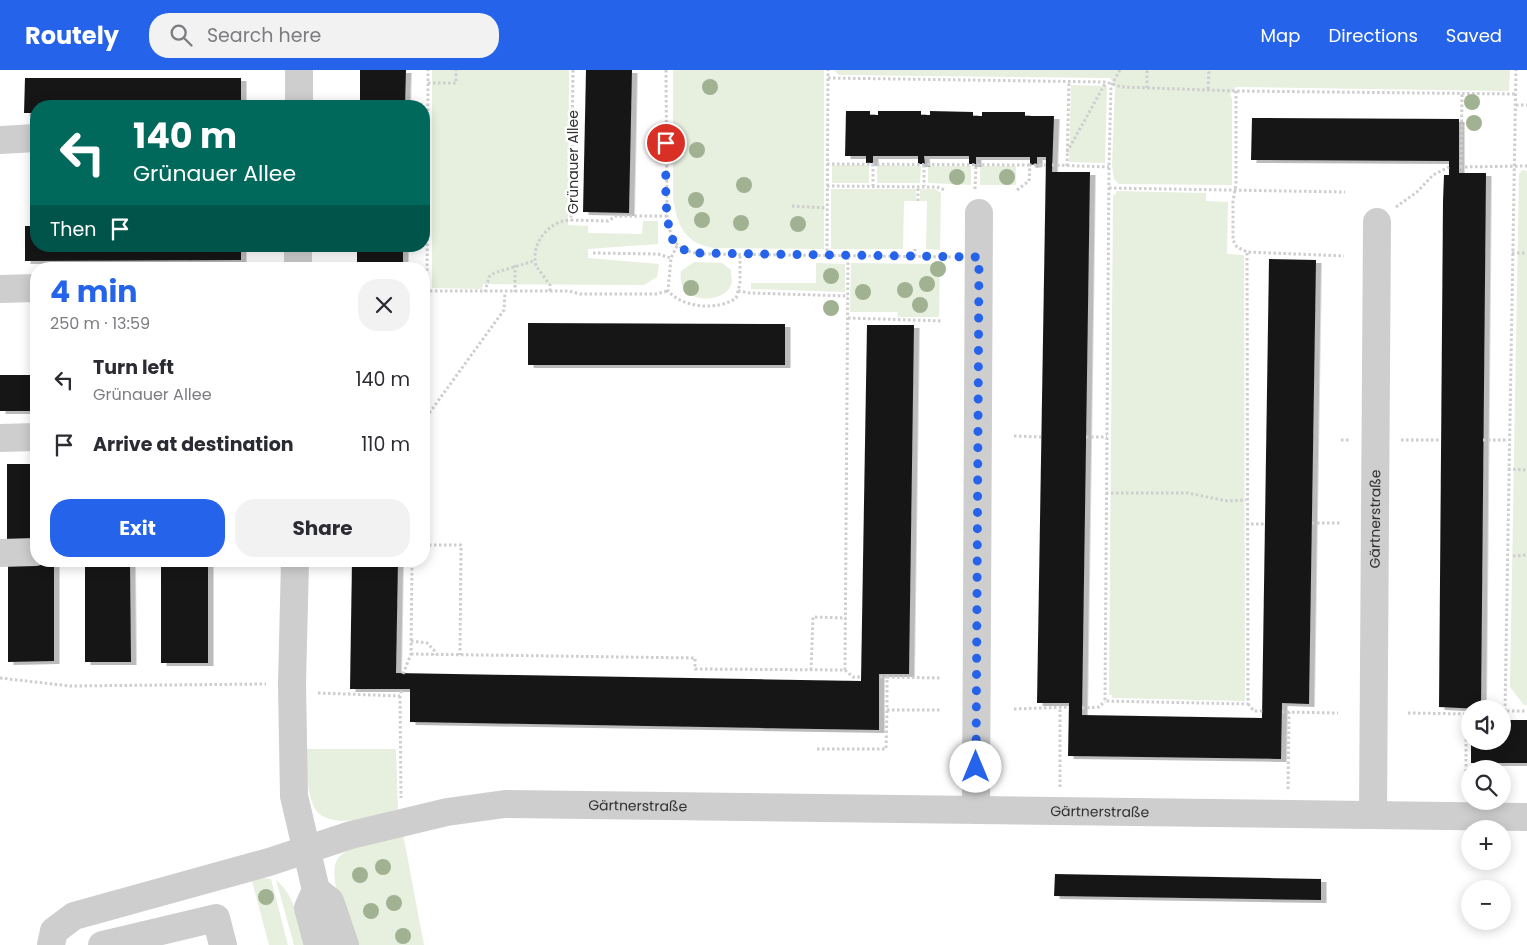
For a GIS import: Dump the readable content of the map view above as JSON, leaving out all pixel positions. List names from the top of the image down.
{
  "streets": {
    "street": ["Gärtnerstraße"],
    "path": ["Grünauer Allee"]
  },
  "page": {
    "header": "Routely",
    "search": "Search here",
    "nav": ["Map", "Directions", "Saved"],
    "turn": ["140 m", "Grünauer Allee"],
    "then": "Then",
    "heading": ["4 min", "250 m · 13:59"],
    "list": [
      {
        "name": "Turn left",
        "note": "Grünauer Allee",
        "value": "140 m"
      },
      {
        "name": "Arrive at destination",
        "value": "110 m"
      }
    ],
    "buttons": ["Exit", "Share"],
    "map_buttons": ["+", "−"]
  }
}
